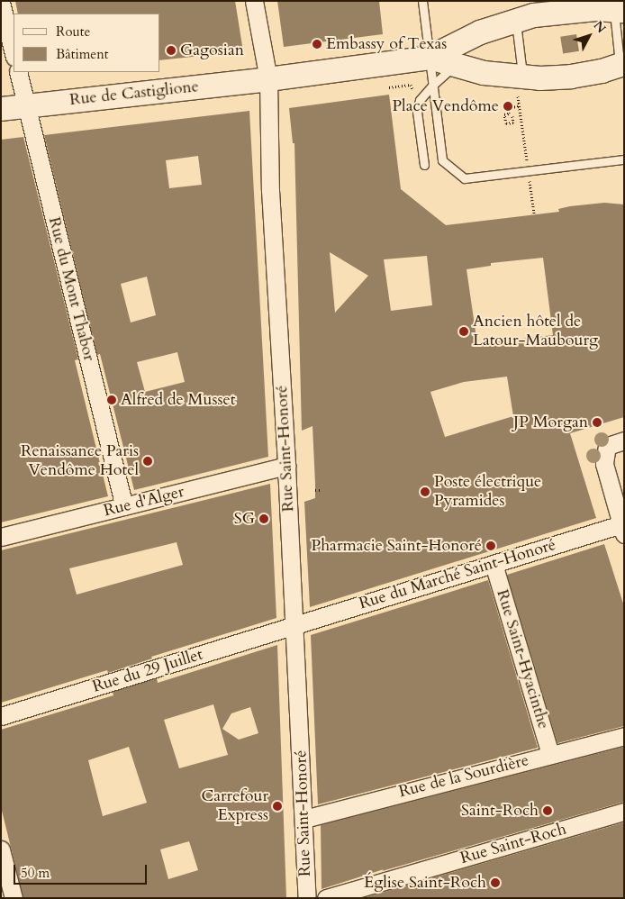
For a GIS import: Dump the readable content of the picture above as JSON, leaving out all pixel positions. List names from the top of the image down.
{
  "streets": {
    "street": [
      "Rue de Castiglione",
      "Rue du Mont Thabor",
      "Rue Saint-Honoré",
      "Rue d'Alger",
      "Rue du Marché Saint-Honoré",
      "Rue Saint-Hyacinthe",
      "Rue du 29 Juillet",
      "Rue de la Sourdière",
      "Rue Saint-Roch"
    ]
  },
  "crossings": [
    ["Rue de Castiglione", "Rue du Mont Thabor"],
    ["Rue de Castiglione", "Rue Saint-Honoré"],
    ["Rue du Mont Thabor", "Rue d'Alger"],
    ["Rue Saint-Honoré", "Rue d'Alger"],
    ["Rue Saint-Honoré", "Rue du Marché Saint-Honoré"],
    ["Rue Saint-Honoré", "Rue du 29 Juillet"],
    ["Rue Saint-Honoré", "Rue de la Sourdière"],
    ["Rue du Marché Saint-Honoré", "Rue Saint-Hyacinthe"],
    ["Rue du Marché Saint-Honoré", "Rue du 29 Juillet"],
    ["Rue Saint-Hyacinthe", "Rue de la Sourdière"]
  ],
  "places": [
    "Embassy of Texas",
    "Gagosian",
    "Place Vendôme",
    "Ancien hôtel de Latour-Maubourg",
    "Alfred de Musset",
    "JP Morgan",
    "Renaissance Paris Vendôme Hotel",
    "Poste électrique Pyramides",
    "SG",
    "Pharmacie Saint-Honoré",
    "Carrefour Express",
    "Saint-Roch",
    "Église Saint-Roch"
  ],
  "legend": ["Route", "Bâtiment"],
  "scale_bar": "50 m",
  "north": "top right"
}
